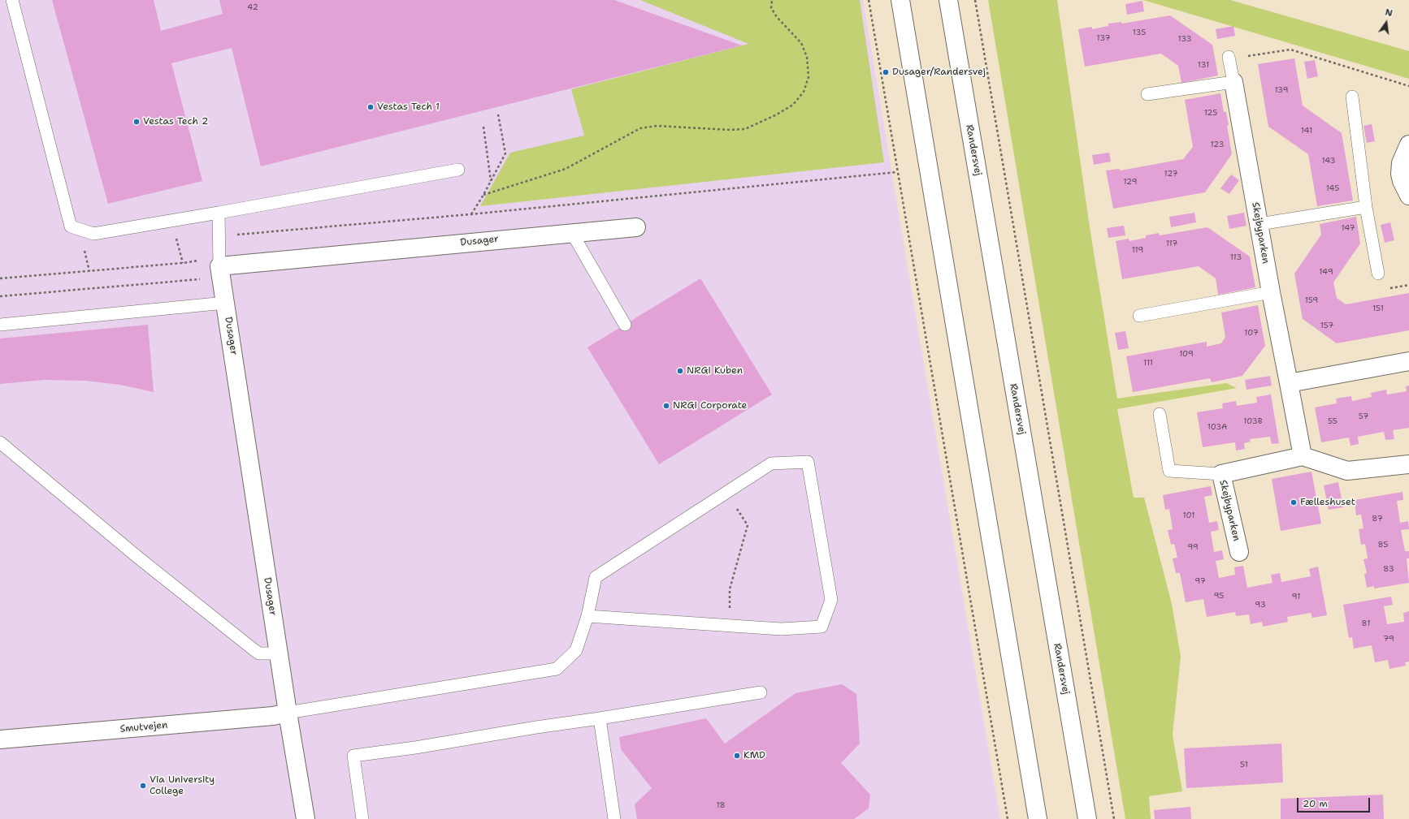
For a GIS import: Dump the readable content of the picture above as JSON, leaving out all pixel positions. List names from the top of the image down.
{
  "streets": {
    "street": [
      "Randersvej",
      "Skejbyparken",
      "Dusager",
      "Smutvejen"
    ]
  },
  "crossings": [
    ["Dusager", "Smutvejen"]
  ],
  "places": [
    "Dusager/Randersvej",
    "Vestas Tech 1",
    "Vestas Tech 2",
    "NRGi Kuben",
    "NRGi Corporate",
    "Fælleshuset",
    "KMD",
    "Via University College"
  ],
  "house_numbers": [
    "42",
    "135",
    "137",
    "133",
    "131",
    "139",
    "125",
    "141",
    "123",
    "143",
    "127",
    "129",
    "145",
    "147",
    "117",
    "119",
    "113",
    "149",
    "159",
    "151",
    "157",
    "107",
    "109",
    "111",
    "57",
    "103B",
    "55",
    "103A",
    "101",
    "87",
    "85",
    "99",
    "83",
    "97",
    "95",
    "91",
    "93",
    "81",
    "79",
    "51",
    "18"
  ],
  "scale_bar": "20 m",
  "north": "top"
}
